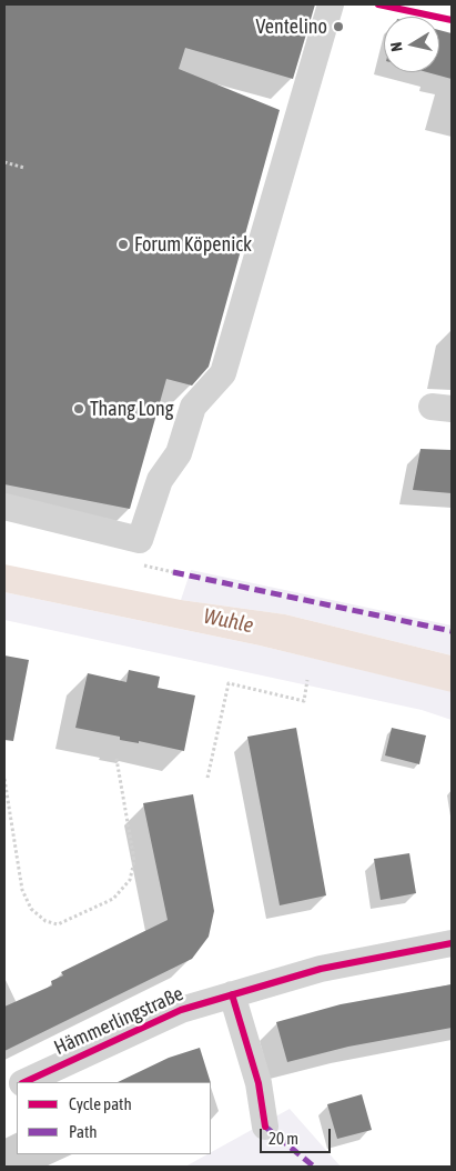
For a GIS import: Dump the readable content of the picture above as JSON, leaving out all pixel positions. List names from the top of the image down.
{
  "streets": {
    "street": ["Hämmerlingstraße"]
  },
  "water": ["Wuhle"],
  "places": ["Ventelino", "Forum Köpenick", "Thang Long"],
  "legend": ["Cycle path", "Path"],
  "scale_bar": "20 m",
  "north": "left"
}
